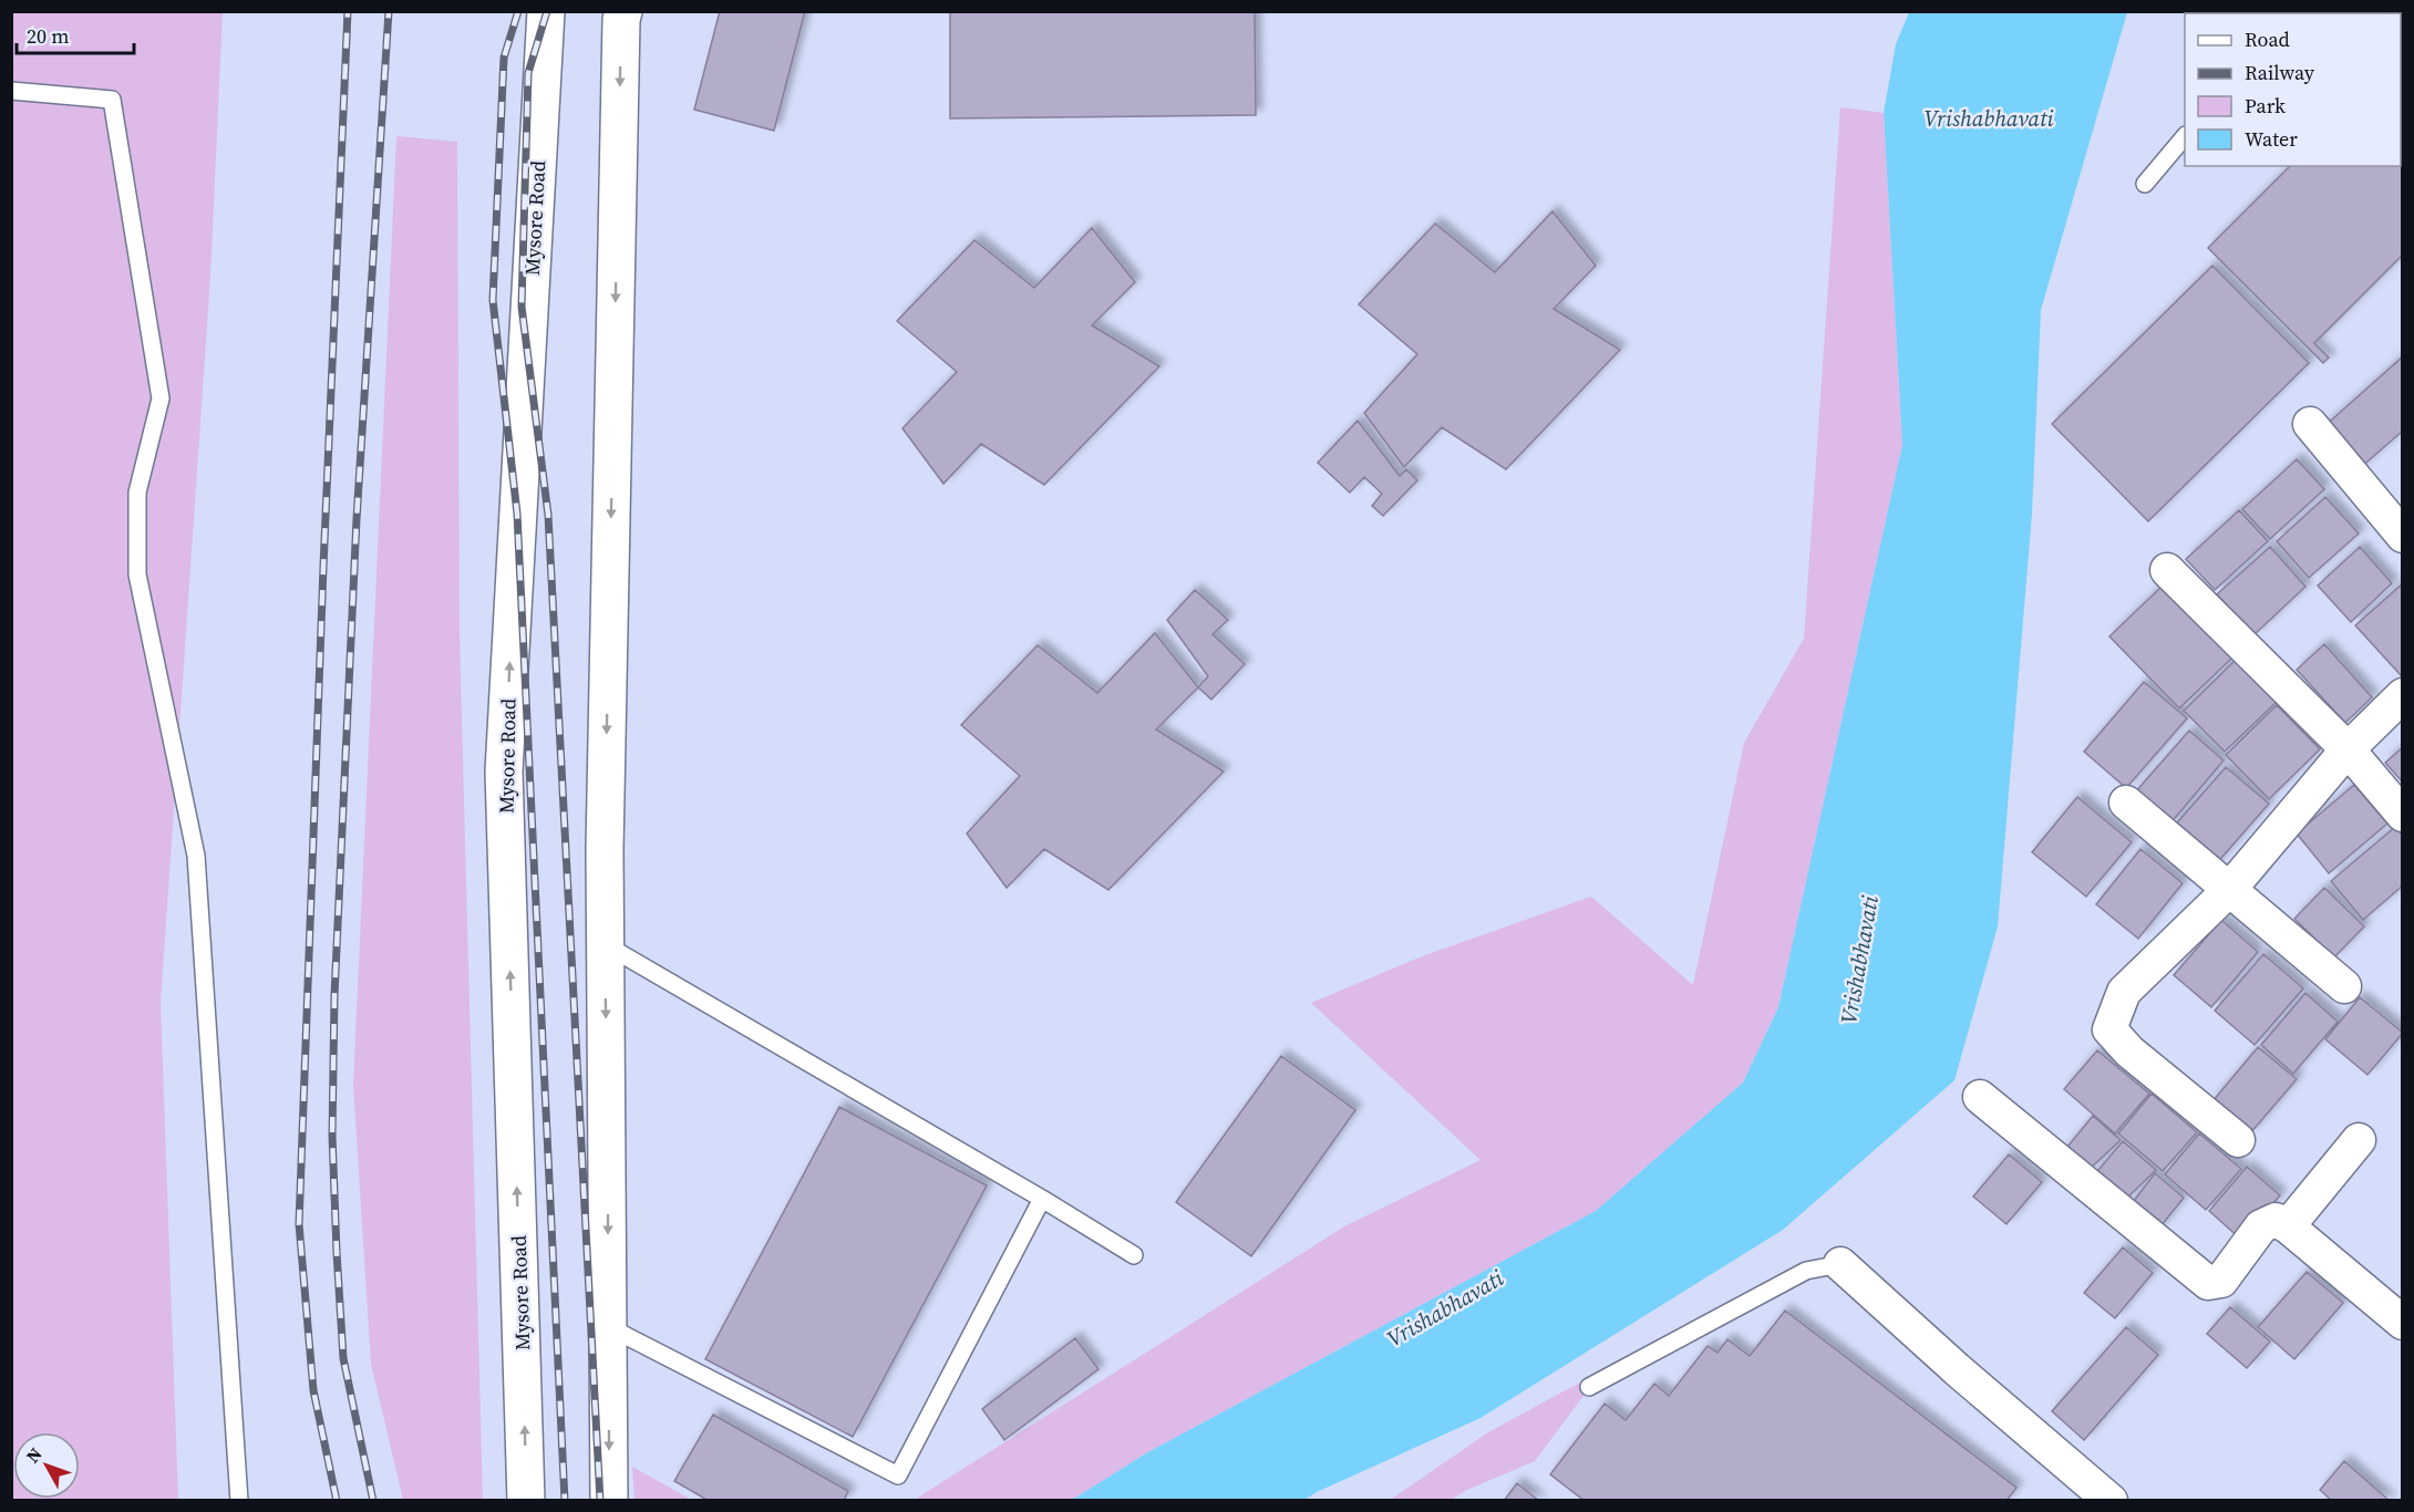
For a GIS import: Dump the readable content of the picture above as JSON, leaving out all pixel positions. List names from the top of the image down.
{
  "streets": {
    "highway": ["Mysore Road"]
  },
  "water": ["Vrishabhavati"],
  "legend": [
    "Road",
    "Railway",
    "Park",
    "Water"
  ],
  "scale_bar": "20 m",
  "north": "top left"
}
